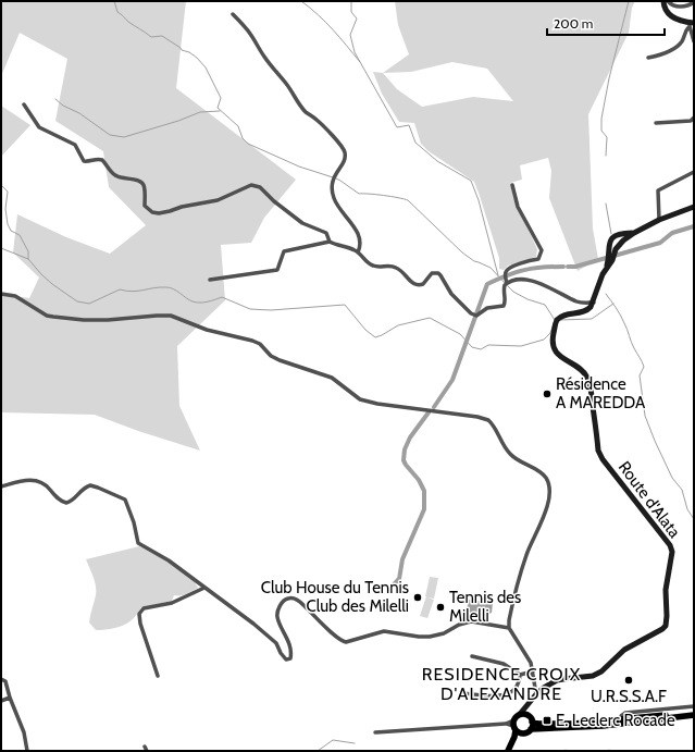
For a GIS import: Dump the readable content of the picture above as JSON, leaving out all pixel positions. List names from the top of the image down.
{
  "streets": {
    "street": ["Route d'Alata"]
  },
  "districts": ["RESIDENCE CROIX D'ALEXANDRE"],
  "places": {
    "other": [
      "Résidence A MAREDDA",
      "Club House du Tennis Club des Milelli",
      "Tennis des Milelli",
      "U.R.S.S.A.F"
    ],
    "transit": ["E. Leclerc Rocade"]
  },
  "scale_bar": "200 m"
}
